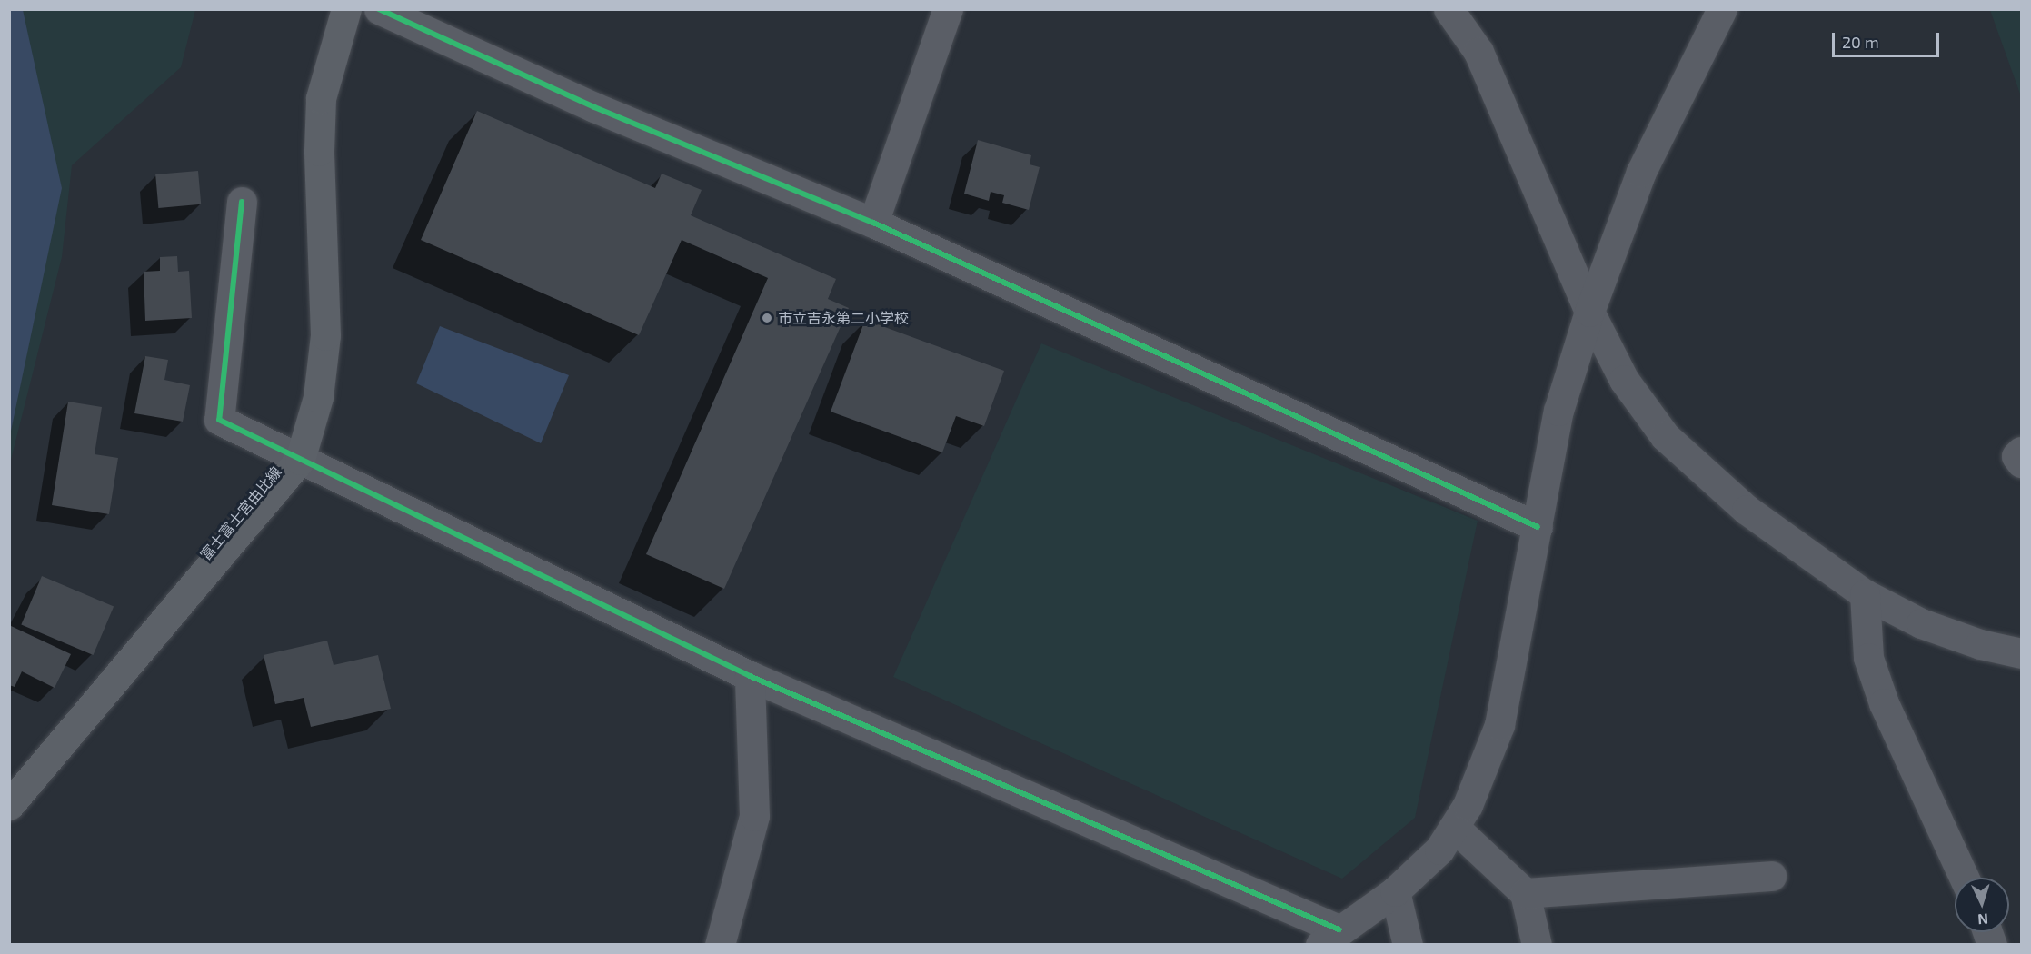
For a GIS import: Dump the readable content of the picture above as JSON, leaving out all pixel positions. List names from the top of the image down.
{
  "streets": {
    "main road": ["富士富士宮由比線"]
  },
  "places": ["市立吉永第二小学校"],
  "scale_bar": "20 m",
  "north": "bottom"
}
